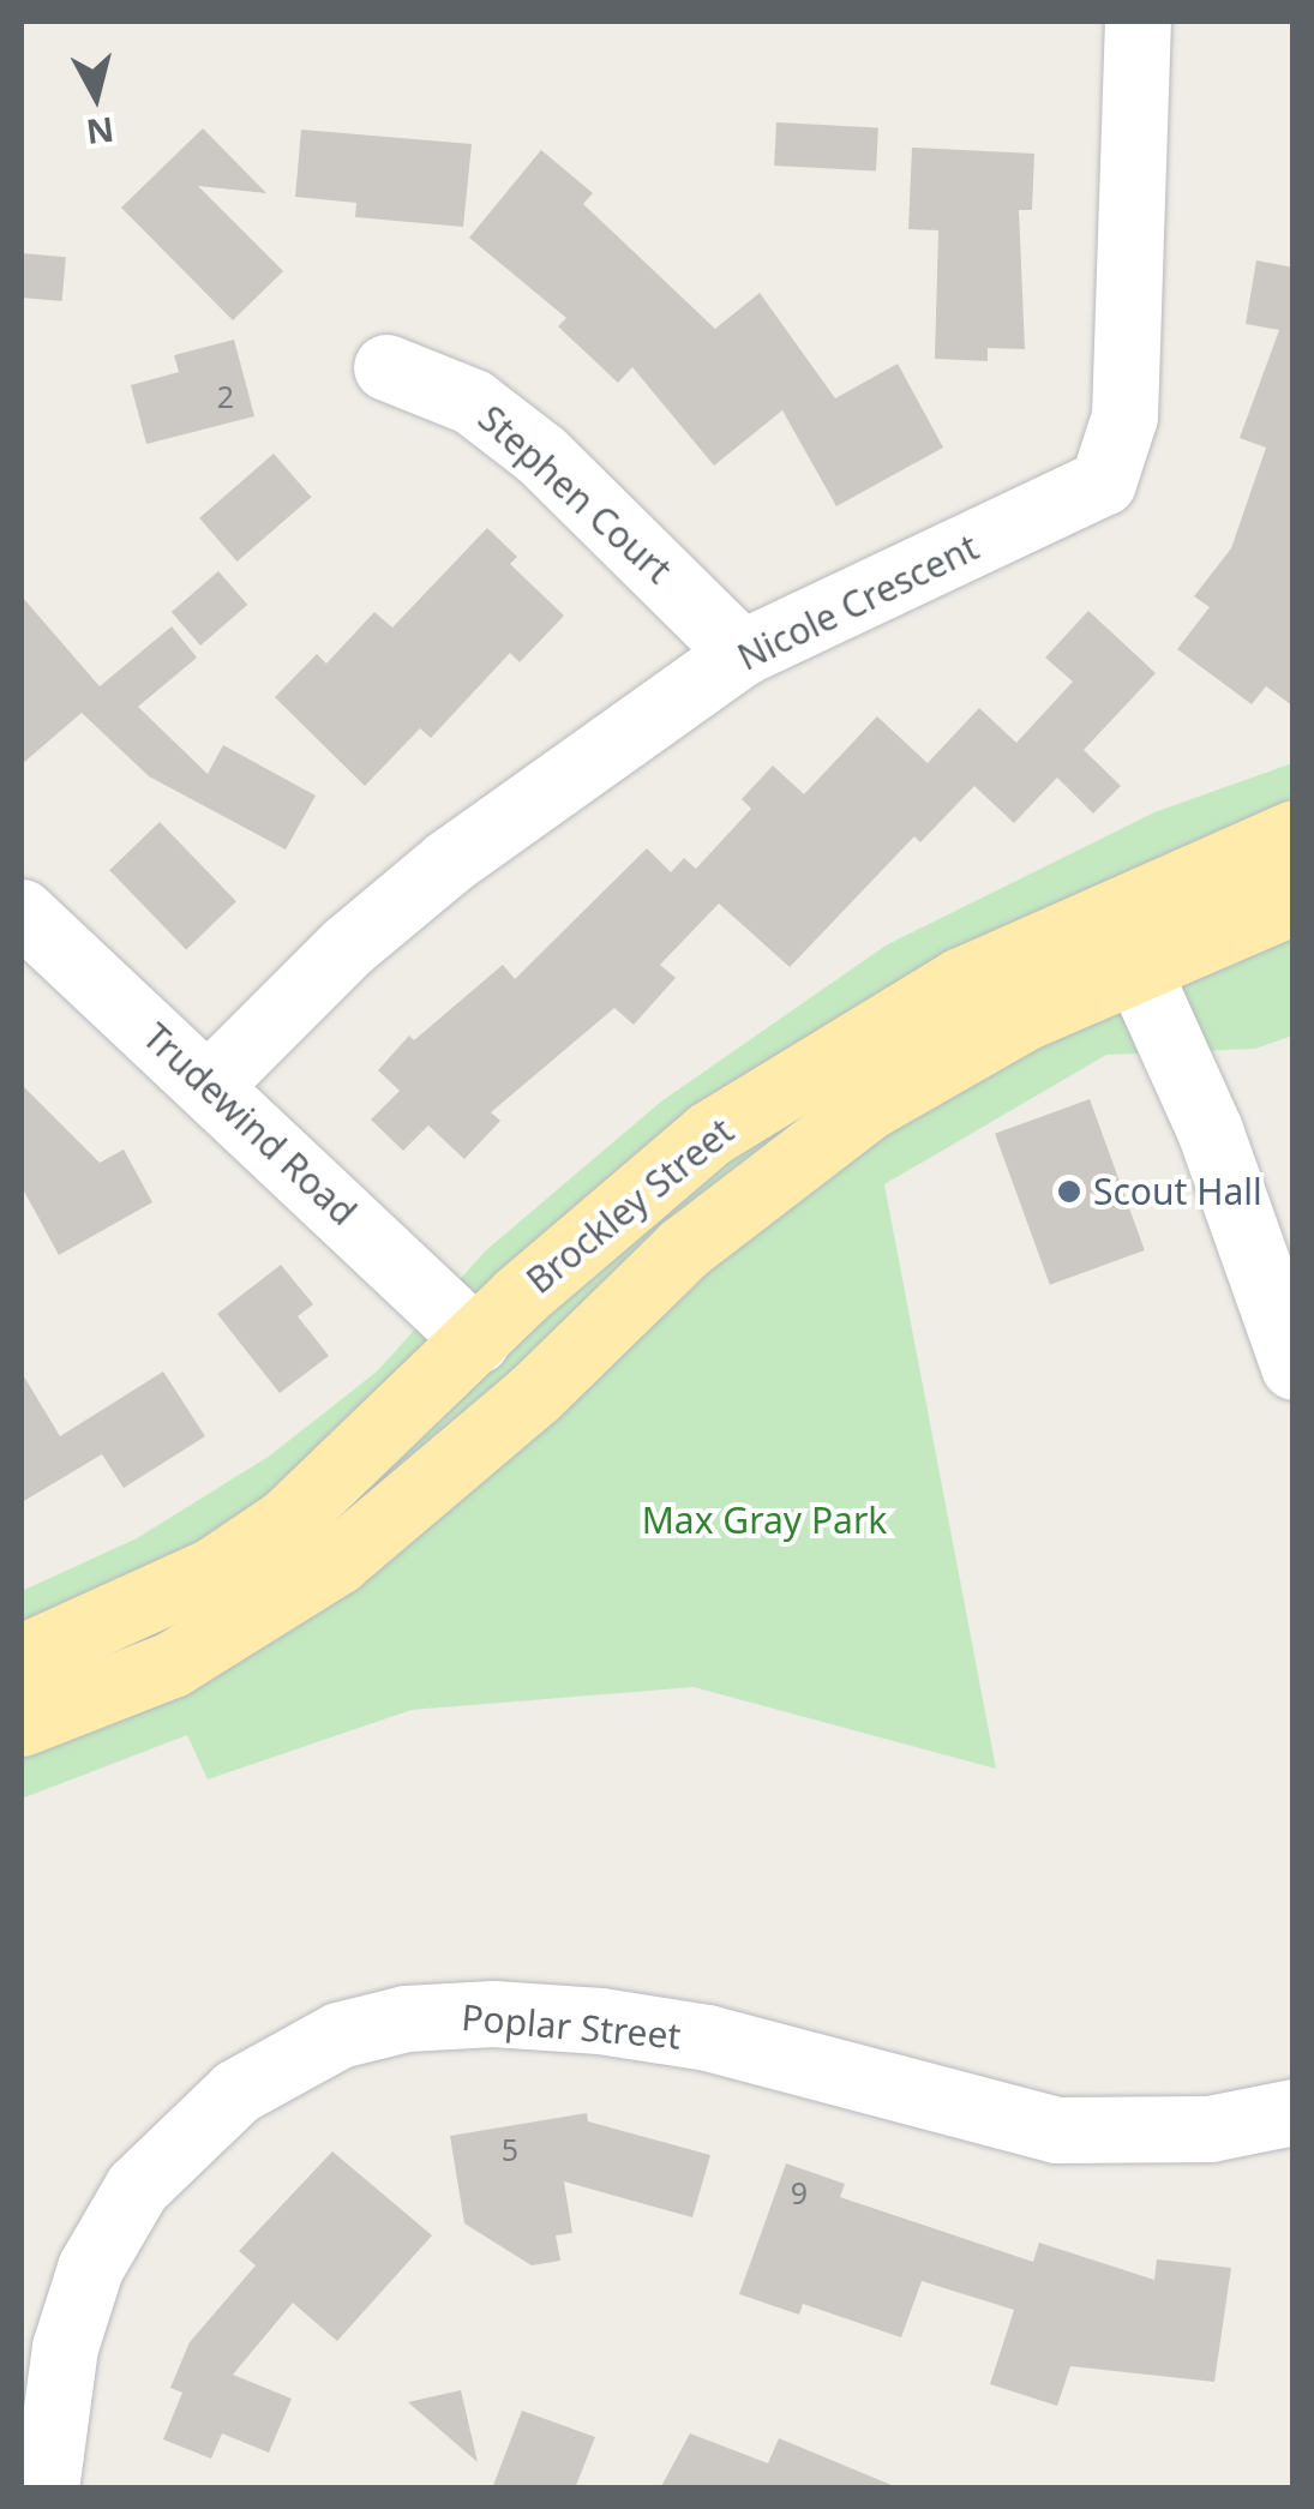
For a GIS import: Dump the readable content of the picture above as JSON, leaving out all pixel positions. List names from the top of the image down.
{
  "streets": {
    "main road": ["Brockley Street"],
    "street": [
      "Stephen Court",
      "Nicole Crescent",
      "Trudewind Road",
      "Poplar Street"
    ]
  },
  "crossings": [
    ["Stephen Court", "Nicole Crescent"],
    ["Nicole Crescent", "Trudewind Road"],
    ["Trudewind Road", "Brockley Street"]
  ],
  "parks": ["Max Gray Park"],
  "places": ["Scout Hall"],
  "house_numbers": ["2", "5", "9"],
  "north": "bottom"
}
